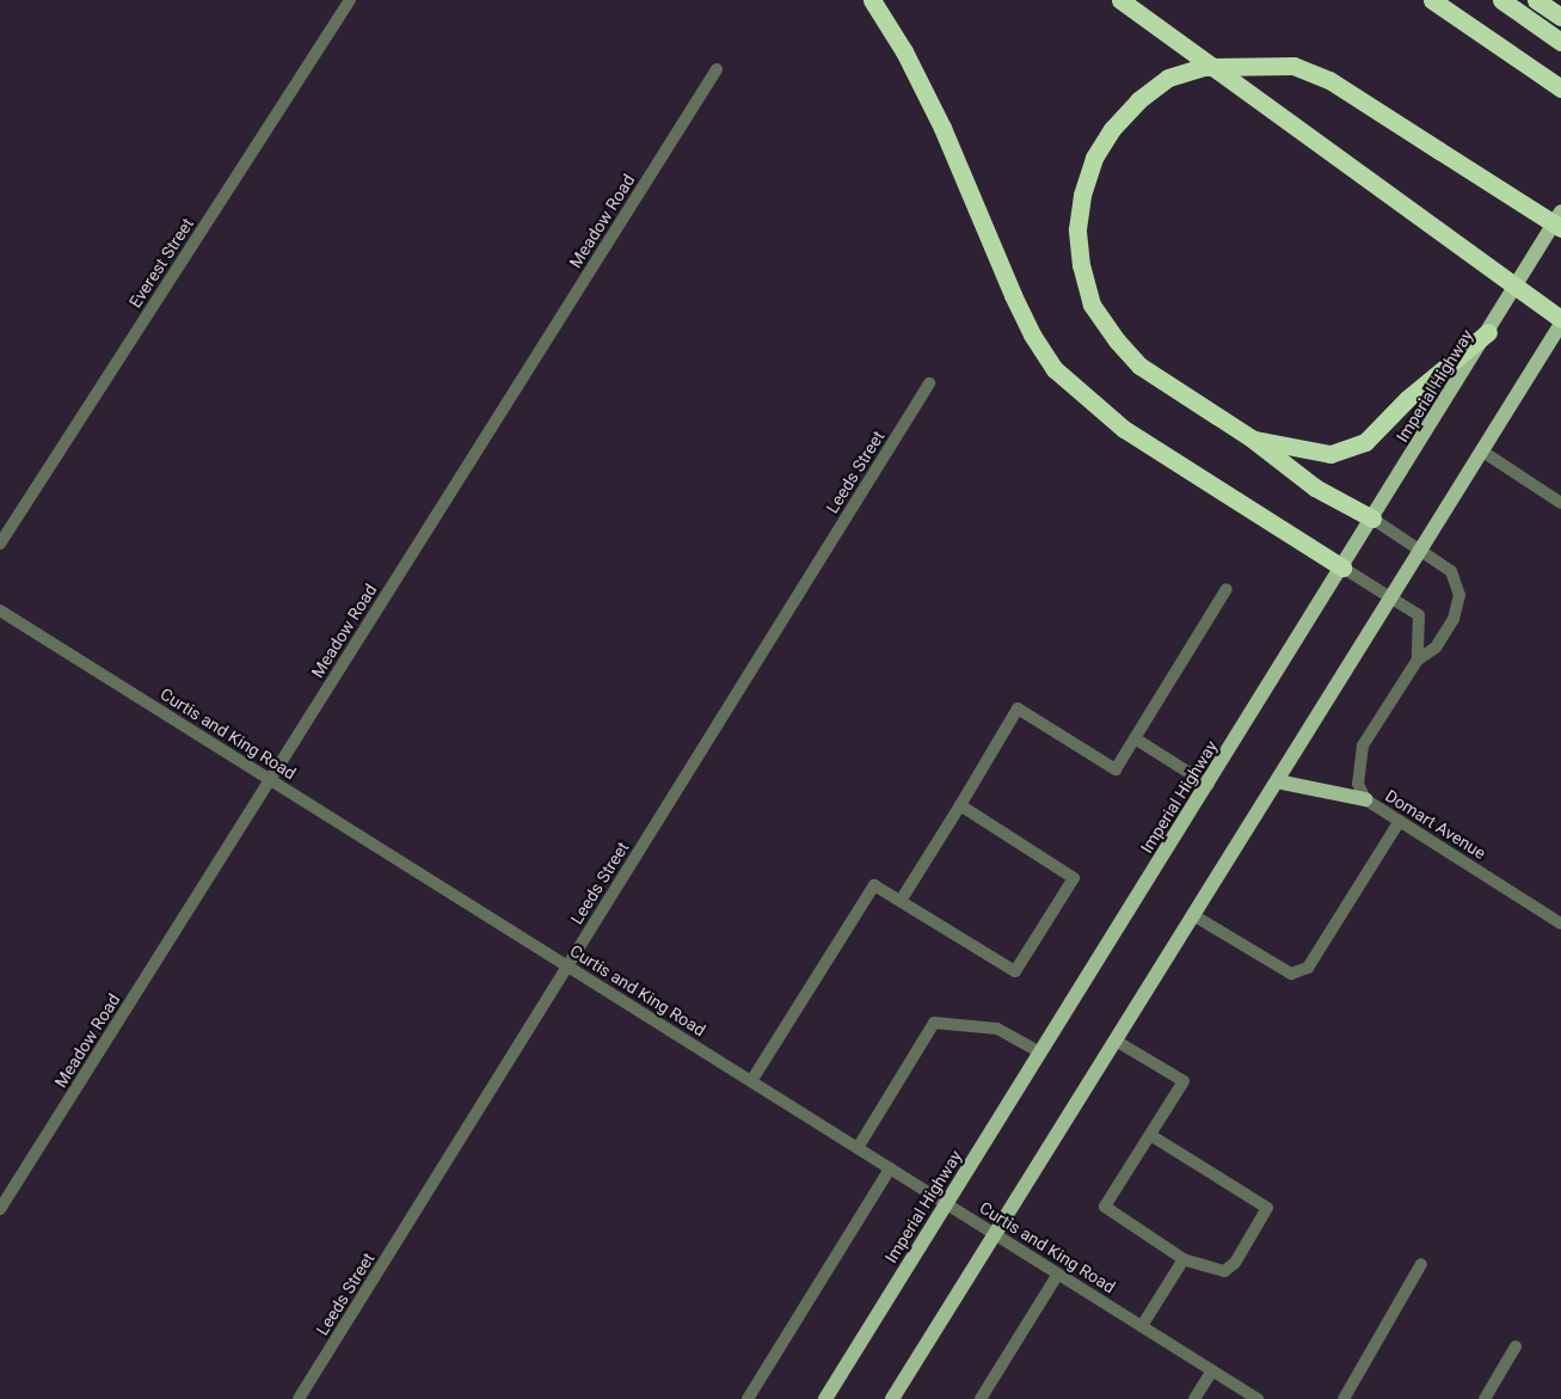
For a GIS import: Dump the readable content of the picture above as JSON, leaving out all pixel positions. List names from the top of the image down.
{
  "streets": {
    "main road": ["Imperial Highway"],
    "street": [
      "Meadow Road",
      "Everest Street",
      "Leeds Street",
      "Curtis and King Road",
      "Domart Avenue"
    ]
  },
  "crossings": [
    ["Meadow Road", "Curtis and King Road"],
    ["Imperial Highway", "Curtis and King Road"],
    ["Imperial Highway", "Domart Avenue"],
    ["Leeds Street", "Curtis and King Road"]
  ]
}
